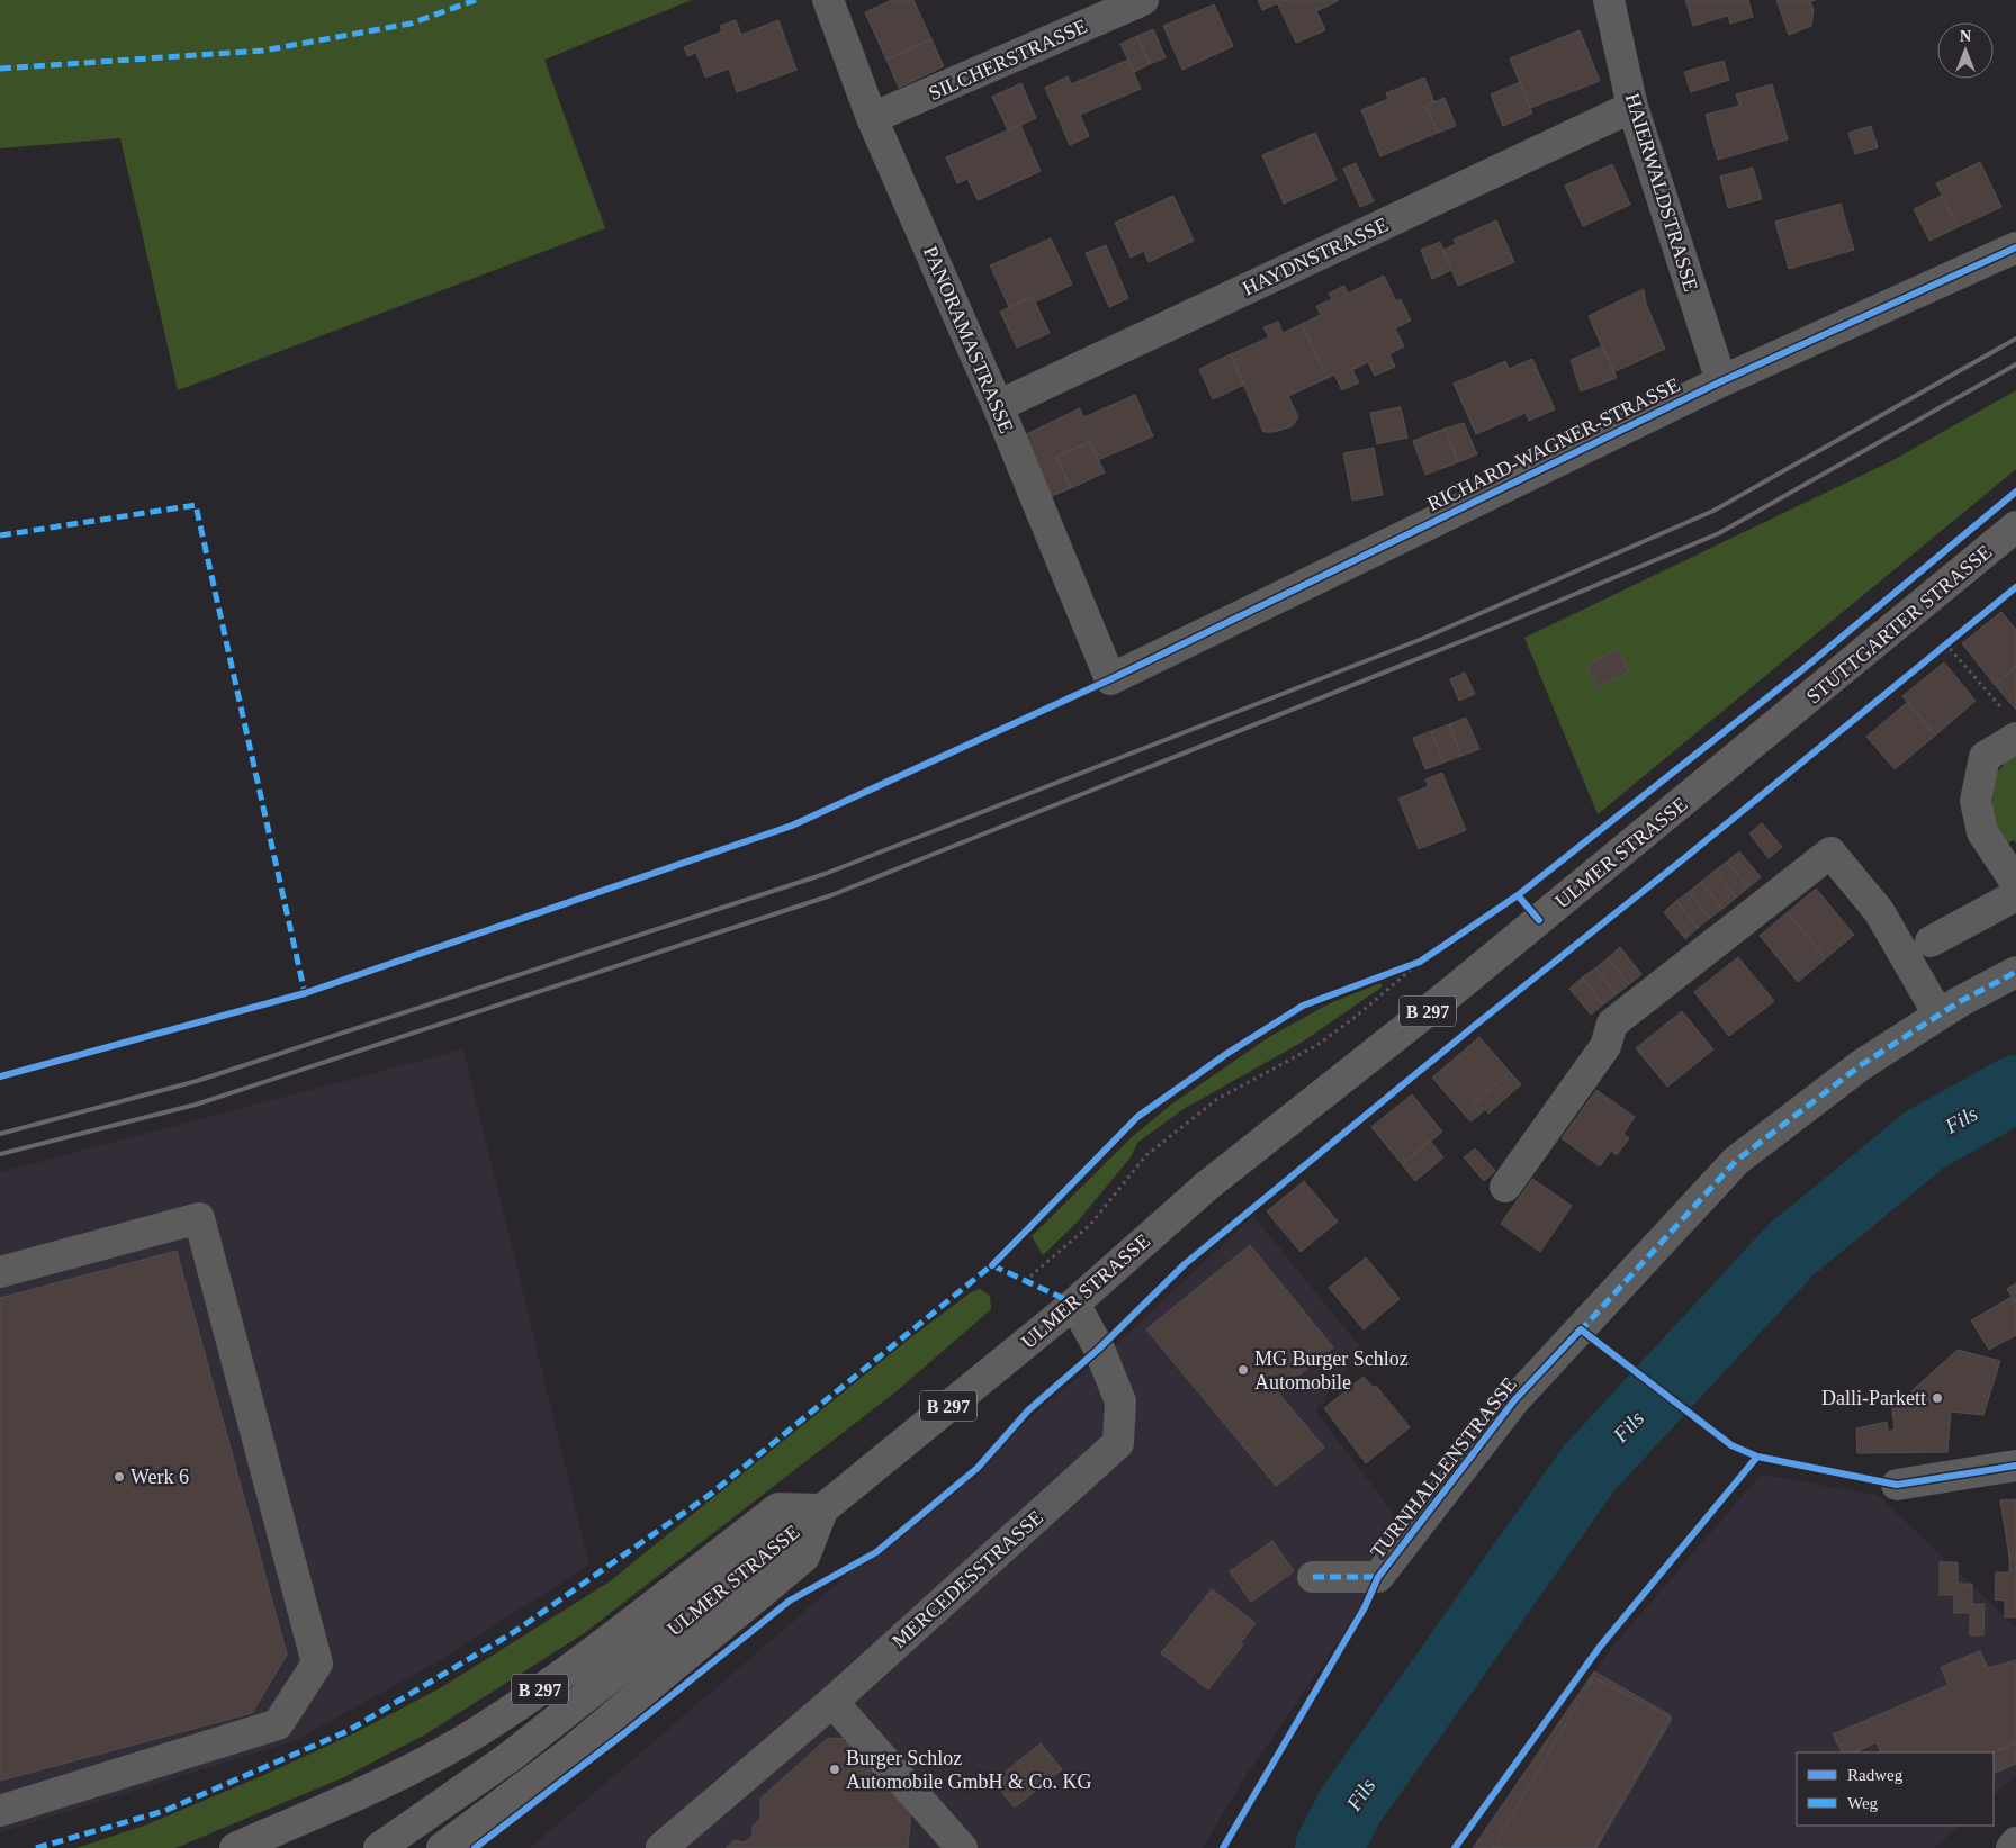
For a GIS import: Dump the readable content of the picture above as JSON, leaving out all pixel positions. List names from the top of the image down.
{
  "streets": {
    "main road": ["STUTTGARTER STRASSE", "ULMER STRASSE", "B 297"],
    "street": [
      "SILCHERSTRASSE",
      "HAIERWALDSTRASSE",
      "HAYDNSTRASSE",
      "PANORAMASTRASSE",
      "RICHARD-WAGNER-STRASSE",
      "TURNHALLENSTRASSE",
      "MERCEDESSTRASSE"
    ]
  },
  "crossings": [
    ["SILCHERSTRASSE", "PANORAMASTRASSE"],
    ["HAIERWALDSTRASSE", "HAYDNSTRASSE"],
    ["HAIERWALDSTRASSE", "RICHARD-WAGNER-STRASSE"],
    ["HAYDNSTRASSE", "PANORAMASTRASSE"],
    ["PANORAMASTRASSE", "RICHARD-WAGNER-STRASSE"],
    ["STUTTGARTER STRASSE", "ULMER STRASSE"],
    ["ULMER STRASSE", "B 297"],
    ["ULMER STRASSE", "MERCEDESSTRASSE"]
  ],
  "water": ["Fils"],
  "places": [
    "MG Burger Schloz Automobile",
    "Dalli-Parkett",
    "Werk 6",
    "Burger Schloz Automobile GmbH & Co. KG"
  ],
  "legend": ["Radweg", "Weg"],
  "north": "top"
}
